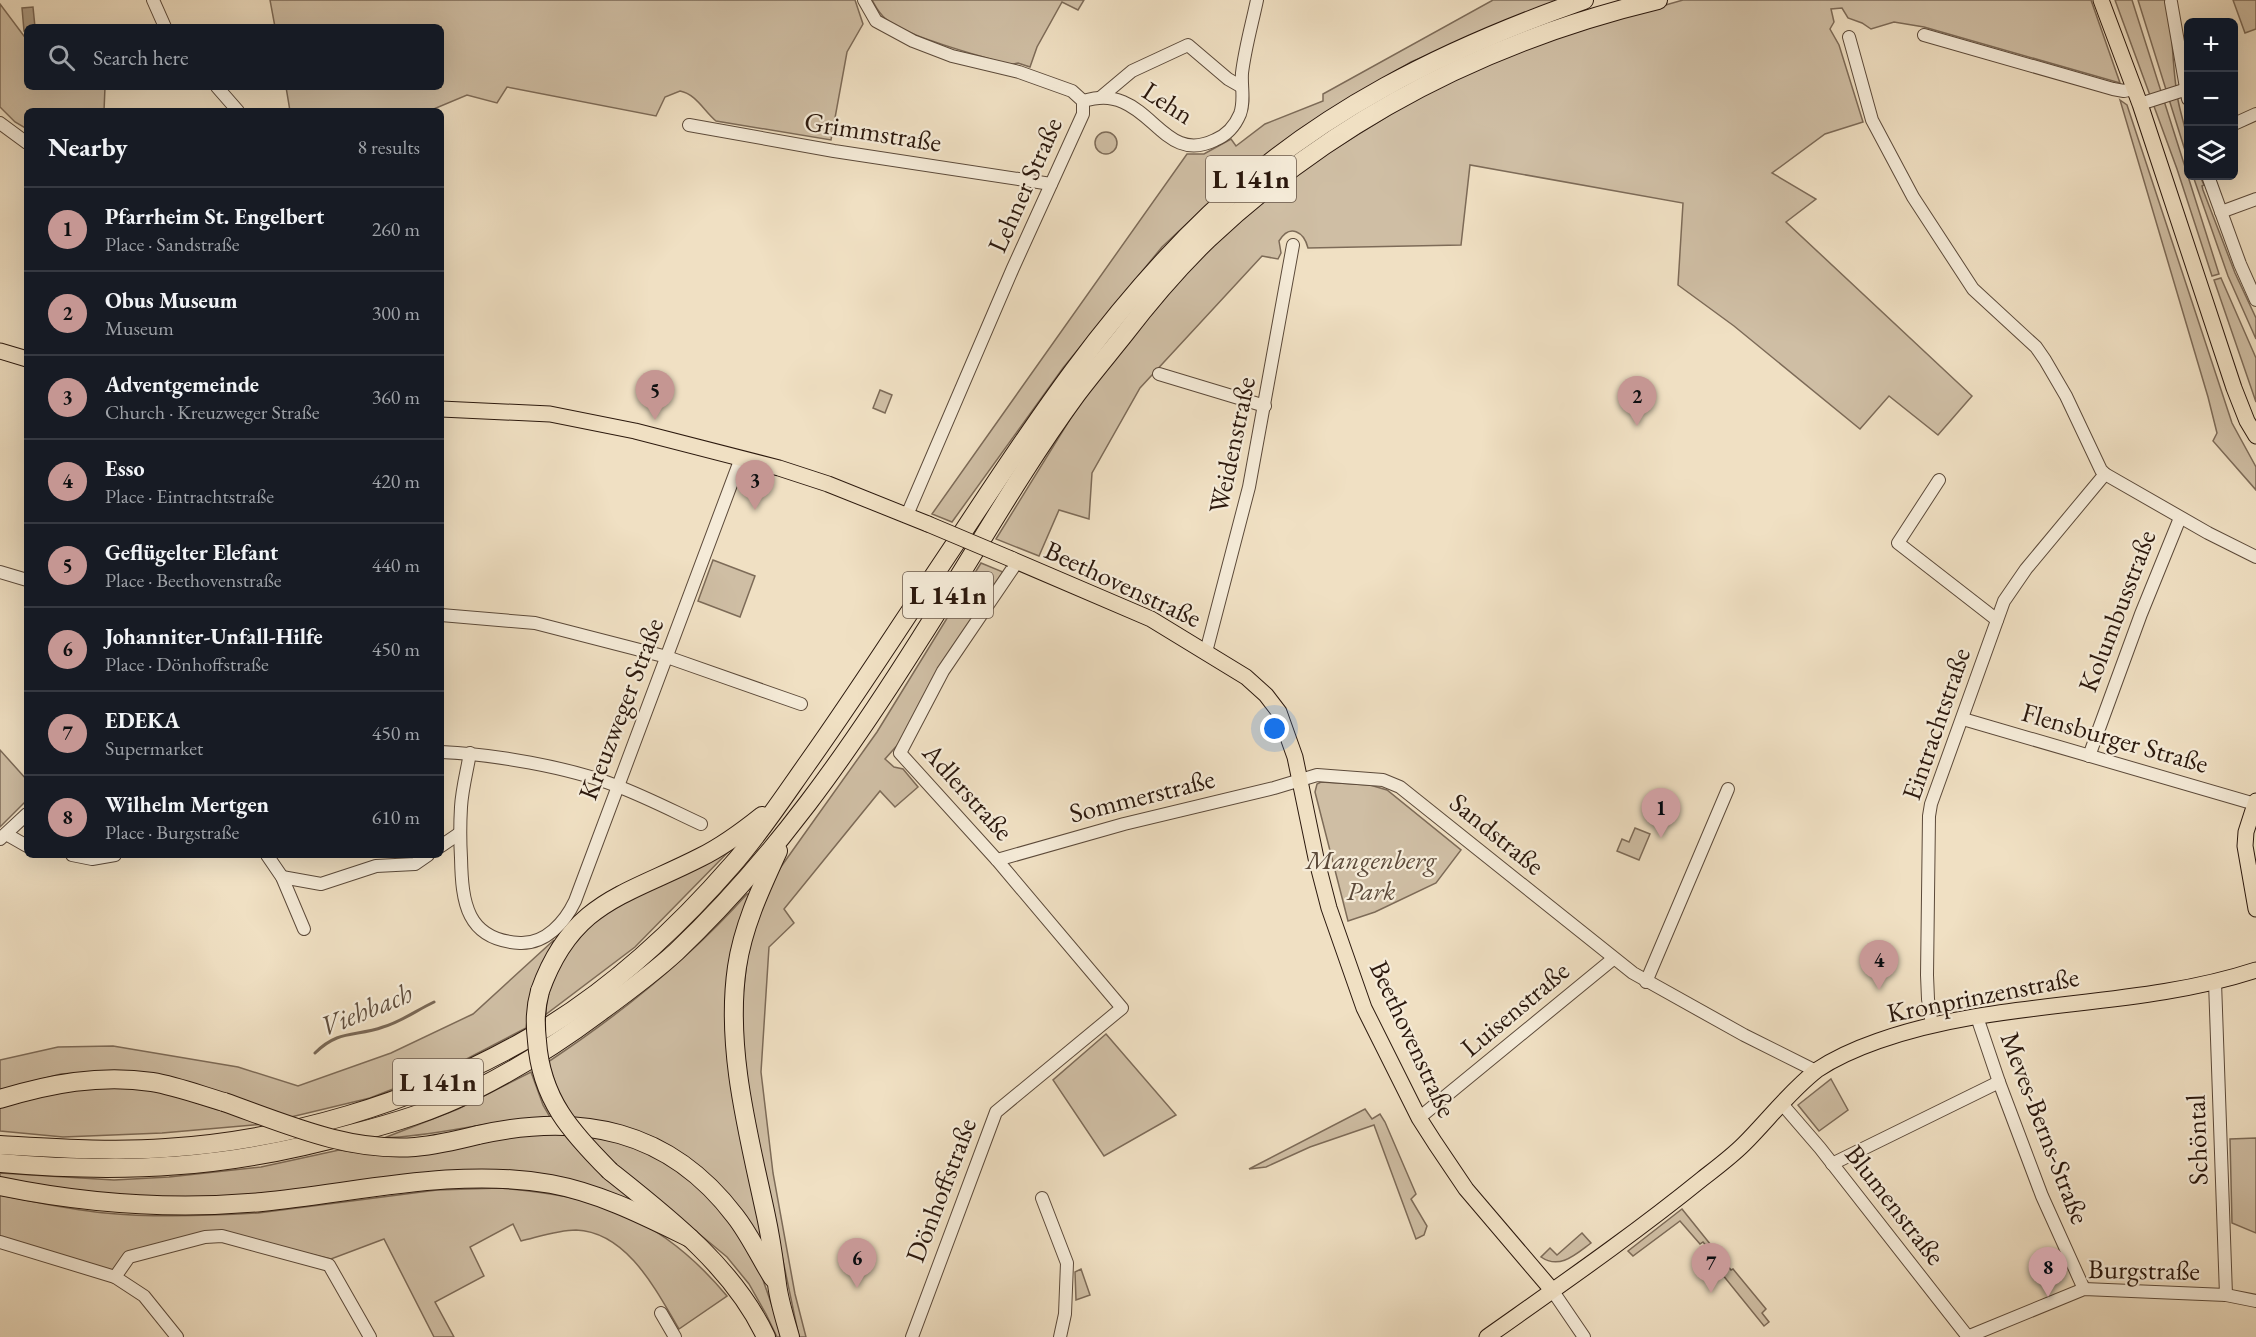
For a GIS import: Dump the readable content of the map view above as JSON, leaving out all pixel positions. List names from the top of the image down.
{
  "streets": {
    "highway": ["L 141n"],
    "main road": ["Beethovenstraße", "Kronprinzenstraße"],
    "street": [
      "Lehn",
      "Grimmstraße",
      "Lehner Straße",
      "Weidenstraße",
      "Kolumbusstraße",
      "Kreuzweger Straße",
      "Eintrachtstraße",
      "Flensburger Straße",
      "Adlerstraße",
      "Sommerstraße",
      "Sandstraße",
      "Luisenstraße",
      "Meves-Berns-Straße",
      "Schöntal",
      "Dönhoffstraße",
      "Blumenstraße",
      "Burgstraße"
    ]
  },
  "crossings": [
    ["Lehn", "Lehner Straße"],
    ["Grimmstraße", "Lehner Straße"],
    ["Lehner Straße", "Beethovenstraße"],
    ["Weidenstraße", "Beethovenstraße"],
    ["Beethovenstraße", "Kreuzweger Straße"],
    ["Beethovenstraße", "Adlerstraße"],
    ["Beethovenstraße", "Sommerstraße"],
    ["Beethovenstraße", "Sandstraße"],
    ["Beethovenstraße", "Kronprinzenstraße"],
    ["Beethovenstraße", "Luisenstraße"],
    ["Kolumbusstraße", "Flensburger Straße"],
    ["Eintrachtstraße", "Flensburger Straße"],
    ["Eintrachtstraße", "Kronprinzenstraße"],
    ["Adlerstraße", "Sommerstraße"],
    ["Adlerstraße", "Dönhoffstraße"],
    ["Sommerstraße", "Sandstraße"],
    ["Sandstraße", "Kronprinzenstraße"],
    ["Sandstraße", "Luisenstraße"],
    ["Kronprinzenstraße", "Meves-Berns-Straße"],
    ["Kronprinzenstraße", "Schöntal"],
    ["Kronprinzenstraße", "Blumenstraße"],
    ["Meves-Berns-Straße", "Burgstraße"],
    ["Schöntal", "Burgstraße"],
    ["Blumenstraße", "Burgstraße"]
  ],
  "water": ["Viehbach"],
  "parks": ["Mangenberg Park"],
  "page": {
    "map_buttons": ["+", "−"],
    "search": "Search here",
    "heading": ["Nearby", "8 results"],
    "list": [
      {
        "mark": "1",
        "name": "Pfarrheim St. Engelbert",
        "note": "Place · Sandstraße",
        "value": "260 m"
      },
      {
        "mark": "2",
        "name": "Obus Museum",
        "note": "Museum",
        "value": "300 m"
      },
      {
        "mark": "3",
        "name": "Adventgemeinde",
        "note": "Church · Kreuzweger Straße",
        "value": "360 m"
      },
      {
        "mark": "4",
        "name": "Esso",
        "note": "Place · Eintrachtstraße",
        "value": "420 m"
      },
      {
        "mark": "5",
        "name": "Geflügelter Elefant",
        "note": "Place · Beethovenstraße",
        "value": "440 m"
      },
      {
        "mark": "6",
        "name": "Johanniter-Unfall-Hilfe",
        "note": "Place · Dönhoffstraße",
        "value": "450 m"
      },
      {
        "mark": "7",
        "name": "EDEKA",
        "note": "Supermarket",
        "value": "450 m"
      },
      {
        "mark": "8",
        "name": "Wilhelm Mertgen",
        "note": "Place · Burgstraße",
        "value": "610 m"
      }
    ],
    "pins": [
      "5",
      "2",
      "3",
      "1",
      "4",
      "6",
      "7",
      "8"
    ]
  }
}
